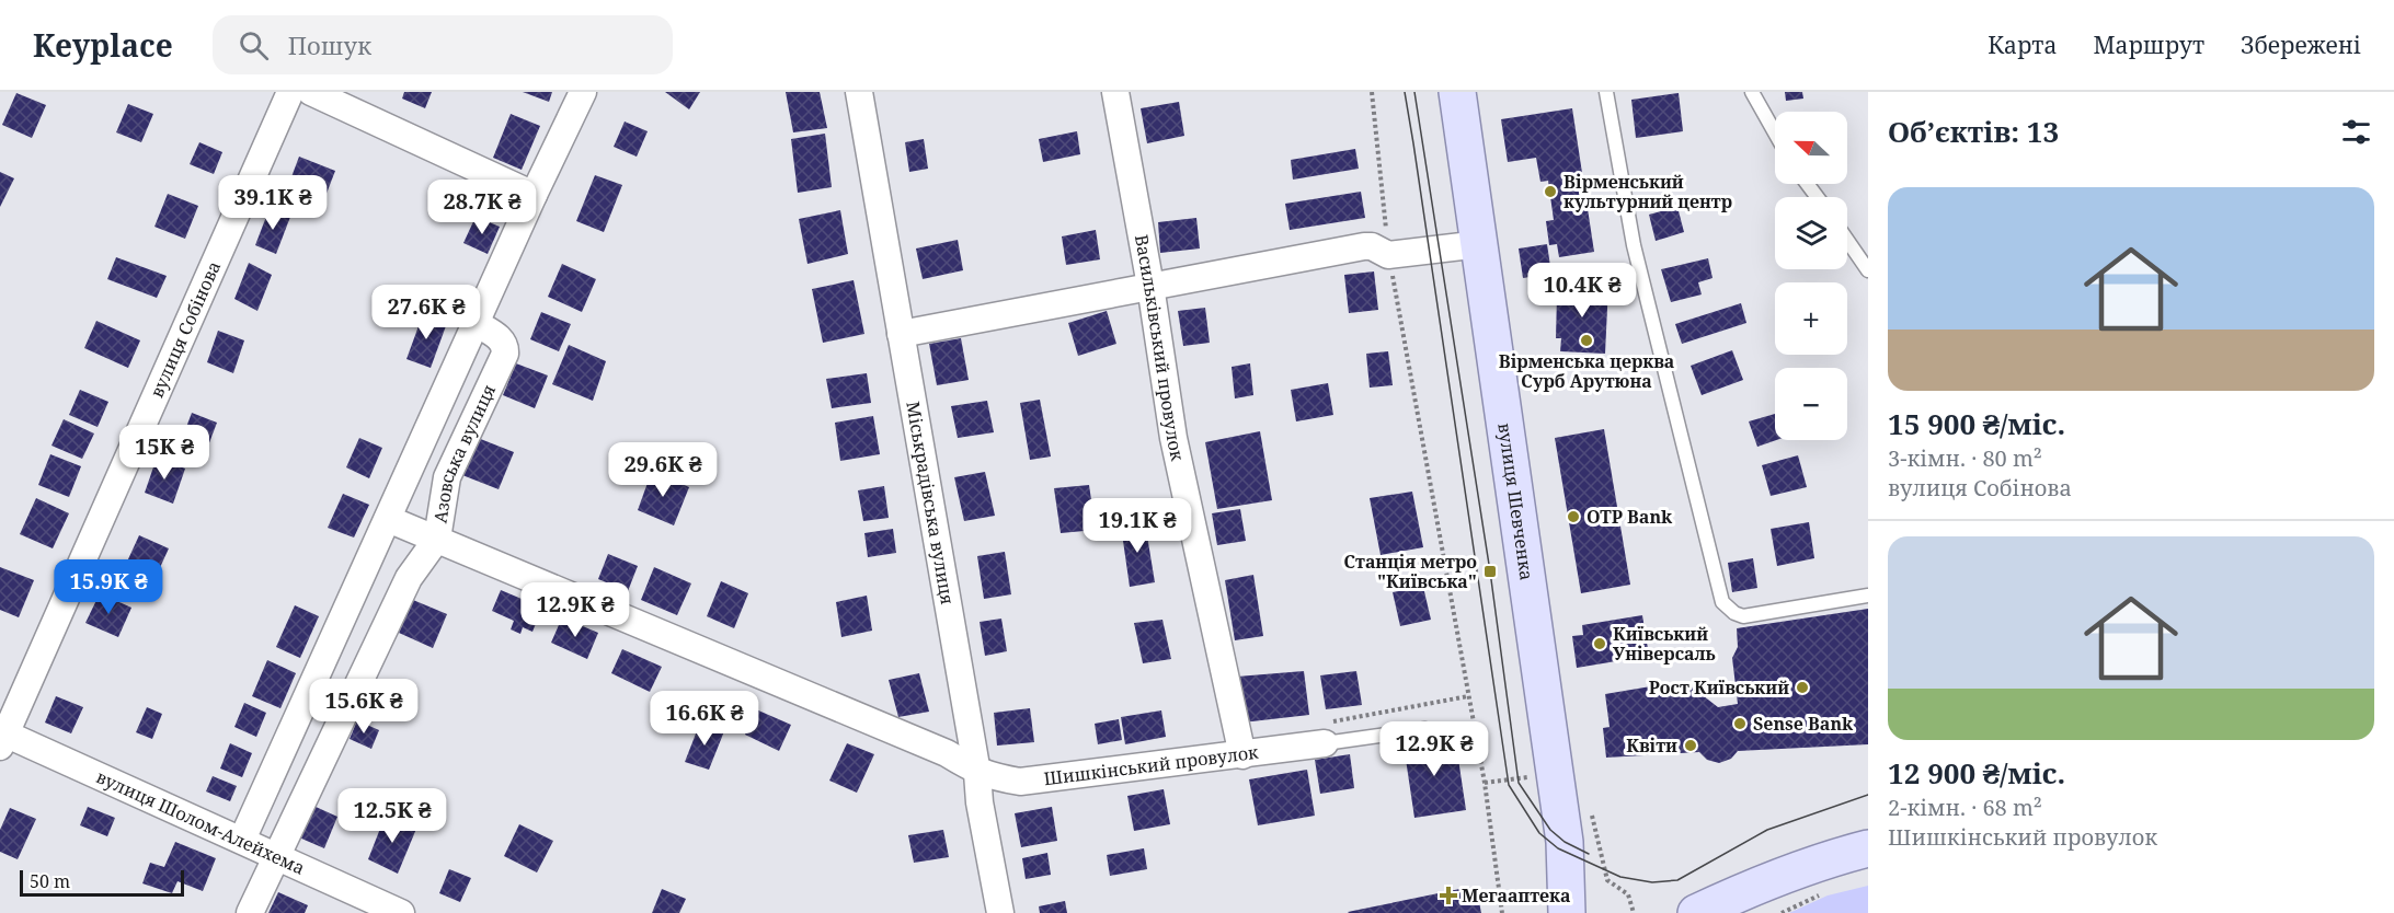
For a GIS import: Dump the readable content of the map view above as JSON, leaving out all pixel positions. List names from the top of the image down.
{
  "streets": {
    "main road": ["вулиця Шевченка"],
    "street": [
      "вулиця Собінова",
      "Васильківський провулок",
      "Азовська вулиця",
      "Міськрадівська вулиця",
      "Шишкінський провулок",
      "вулиця Шолом-Алейхема"
    ]
  },
  "crossings": [
    ["вулиця Собінова", "вулиця Шолом-Алейхема"],
    ["Васильківський провулок", "Шишкінський провулок"],
    ["Азовська вулиця", "вулиця Шолом-Алейхема"],
    ["Міськрадівська вулиця", "Шишкінський провулок"]
  ],
  "places": {
    "other": [
      "Вірменський культурний центр",
      "Вірменська церква Сурб Арутюна",
      "OTP Bank",
      "Київський Універсаль",
      "Рост Київський",
      "Sense Bank",
      "Квіти"
    ],
    "transit": ["Станція метро \"Київська\""],
    "health": ["Мегааптека"]
  },
  "scale_bar": "50 m",
  "north": "left",
  "page": {
    "header": "Keyplace",
    "search": "Пошук",
    "nav": ["Карта", "Маршрут", "Збережені"],
    "heading": "Об’єктів: 13",
    "map_buttons": ["+", "−"],
    "list": [
      {
        "name": "15 900 ₴/міс.",
        "note": "3-кімн. · 80 m² · вулиця Собінова"
      },
      {
        "name": "12 900 ₴/міс.",
        "note": "2-кімн. · 68 m² · Шишкінський провулок"
      }
    ],
    "price": [
      "39.1K ₴",
      "28.7K ₴",
      "10.4K ₴",
      "27.6K ₴",
      "15K ₴",
      "29.6K ₴",
      "19.1K ₴",
      "15.9K ₴",
      "12.9K ₴",
      "15.6K ₴",
      "16.6K ₴",
      "12.9K ₴",
      "12.5K ₴"
    ],
    "scale": "50 m"
  }
}
